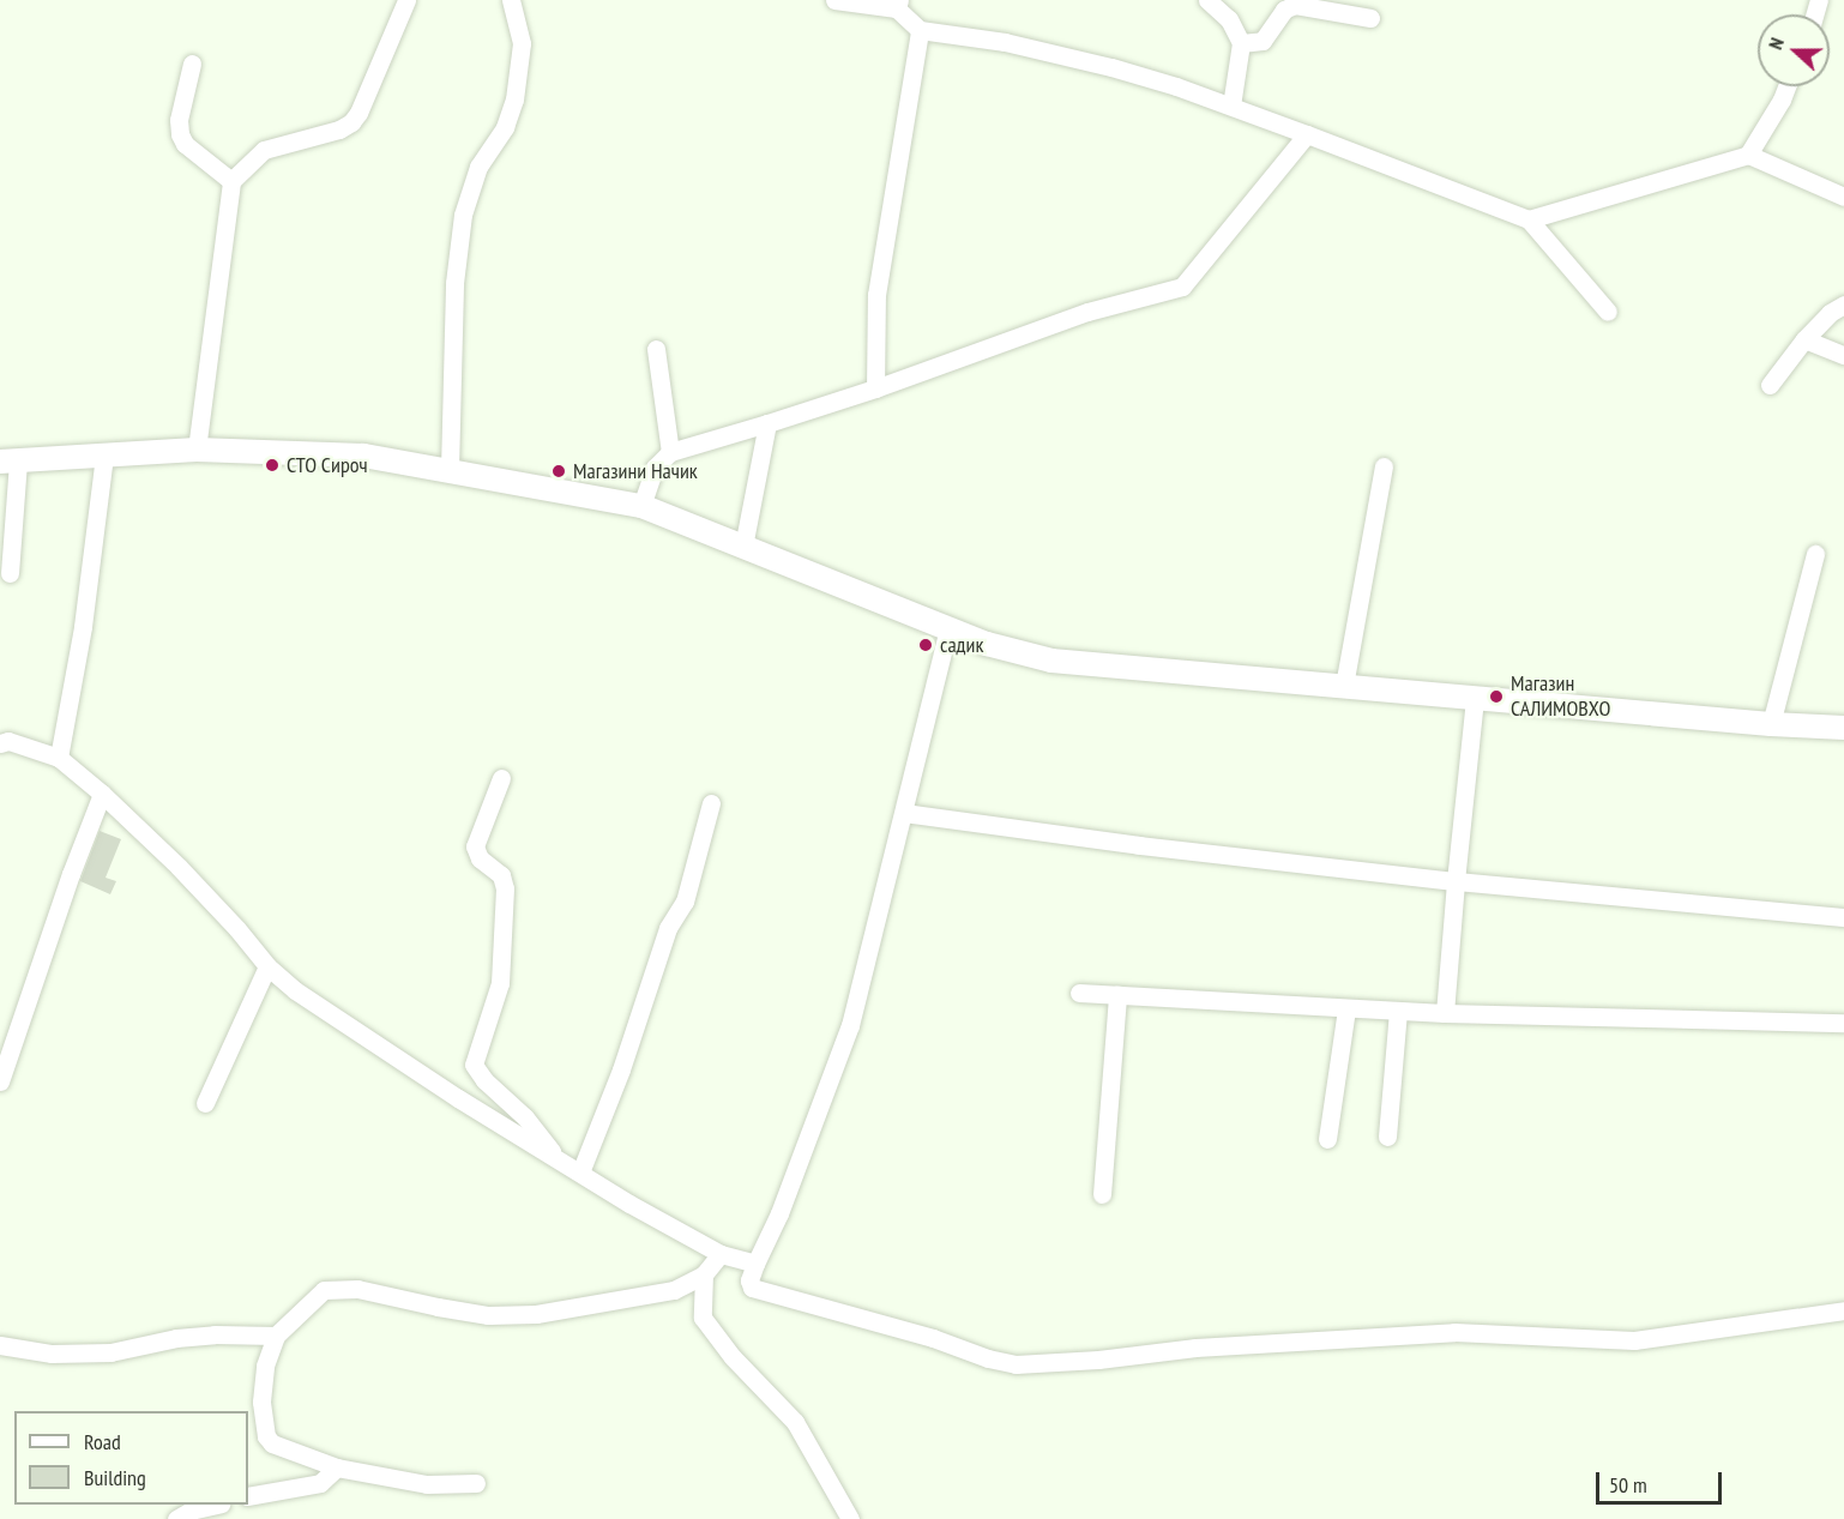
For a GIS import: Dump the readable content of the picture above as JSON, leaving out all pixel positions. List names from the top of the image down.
{
  "places": [
    "СТО Сироч",
    "Магазини Начик",
    "садик",
    "Магазин САЛИМОВХО"
  ],
  "legend": ["Road", "Building"],
  "scale_bar": "50 m",
  "north": "left"
}
